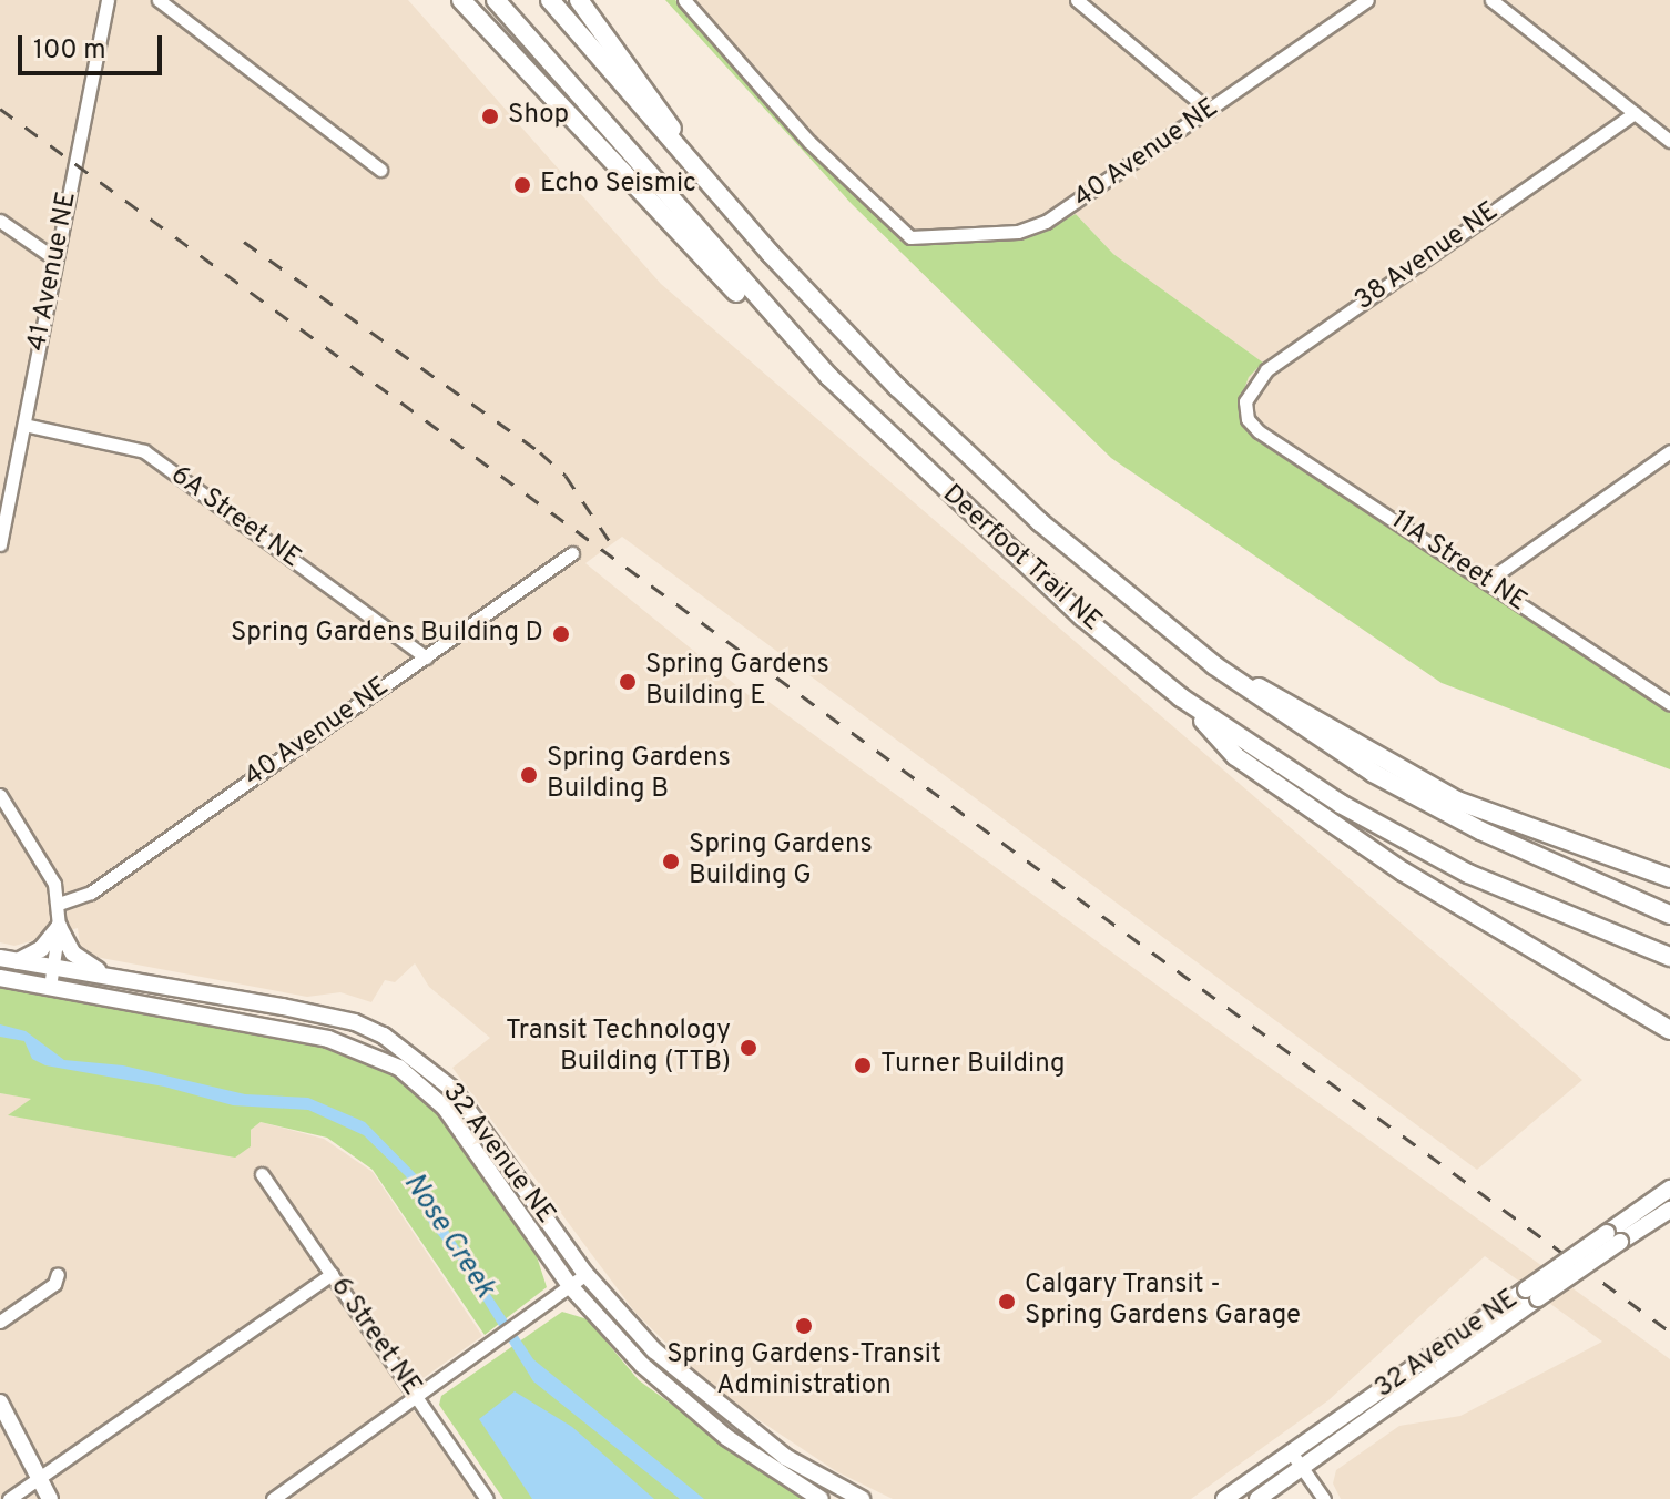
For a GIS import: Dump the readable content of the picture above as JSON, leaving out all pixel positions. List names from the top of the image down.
{
  "streets": {
    "highway": ["Deerfoot Trail NE"],
    "main road": ["32 Avenue NE"],
    "street": [
      "40 Avenue NE",
      "38 Avenue NE",
      "41 Avenue NE",
      "6A Street NE",
      "11A Street NE",
      "6 Street NE"
    ]
  },
  "crossings": [
    ["40 Avenue NE", "6A Street NE"],
    ["38 Avenue NE", "11A Street NE"],
    ["41 Avenue NE", "6A Street NE"]
  ],
  "water": ["Nose Creek"],
  "places": [
    "Shop",
    "Echo Seismic",
    "Spring Gardens Building D",
    "Spring Gardens Building E",
    "Spring Gardens Building B",
    "Spring Gardens Building G",
    "Transit Technology Building (TTB)",
    "Turner Building",
    "Calgary Transit - Spring Gardens Garage",
    "Spring Gardens-Transit Administration"
  ],
  "scale_bar": "100 m"
}
